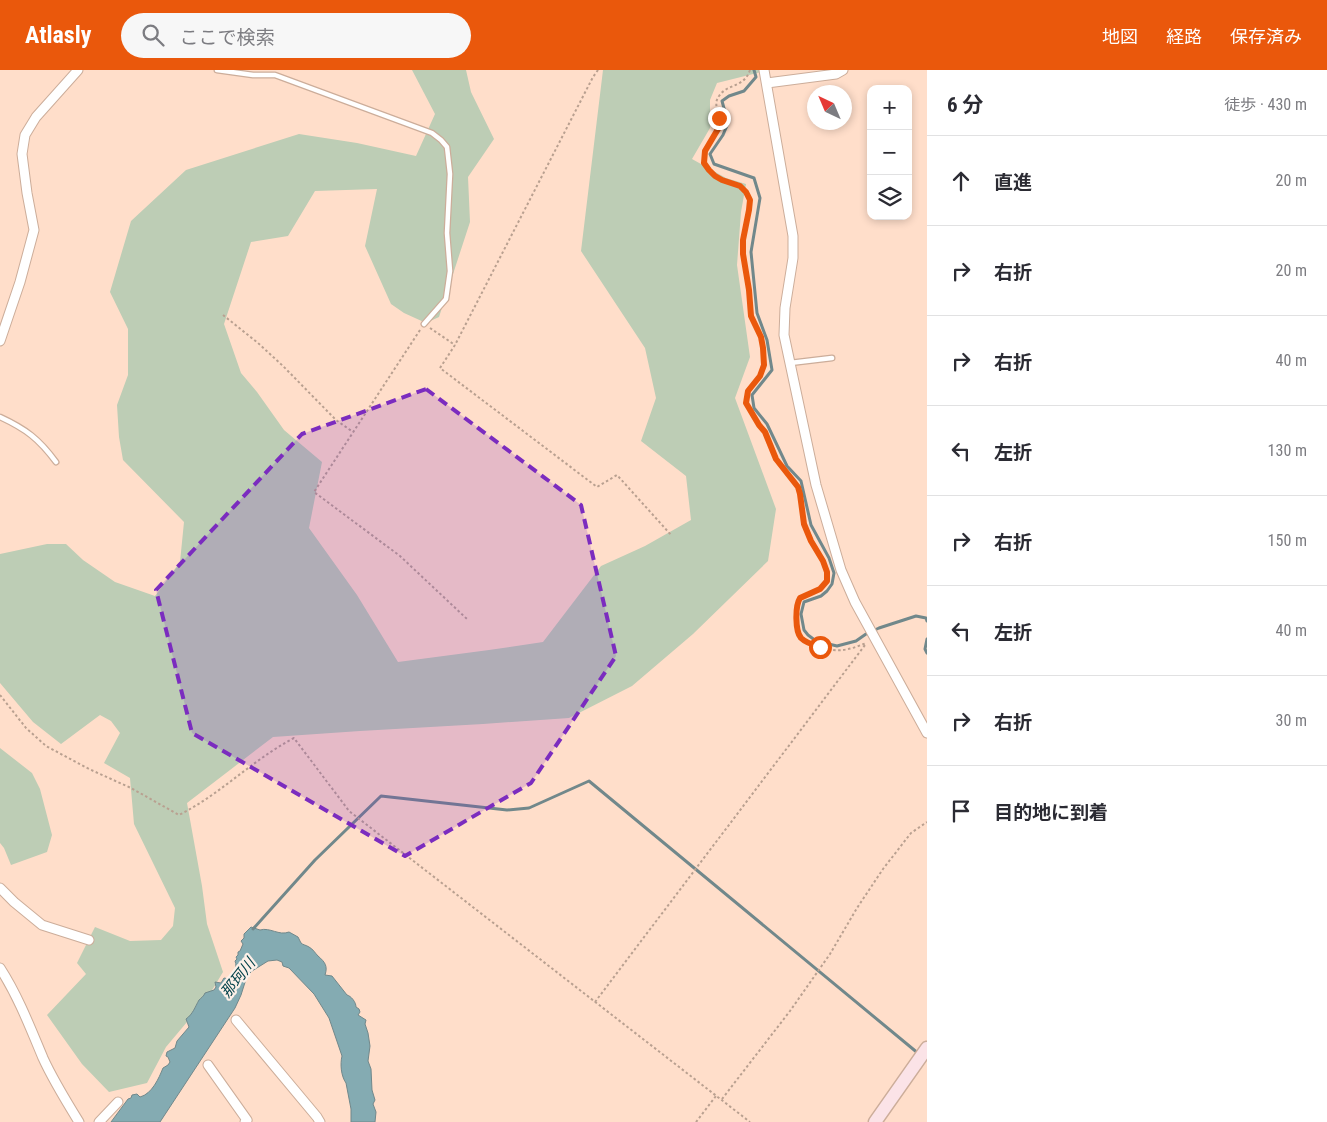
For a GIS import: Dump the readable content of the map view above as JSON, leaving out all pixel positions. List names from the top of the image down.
{
  "water": ["那珂川"],
  "north": "top left",
  "page": {
    "header": "Atlasly",
    "search": "ここで検索",
    "nav": ["地図", "経路", "保存済み"],
    "heading": ["6 分", "徒歩 · 430 m"],
    "map_buttons": ["+", "−"],
    "list": [
      ["直進", "20 m"],
      ["右折", "20 m"],
      ["右折", "40 m"],
      ["左折", "130 m"],
      ["右折", "150 m"],
      ["左折", "40 m"],
      ["右折", "30 m"],
      "目的地に到着"
    ]
  }
}
